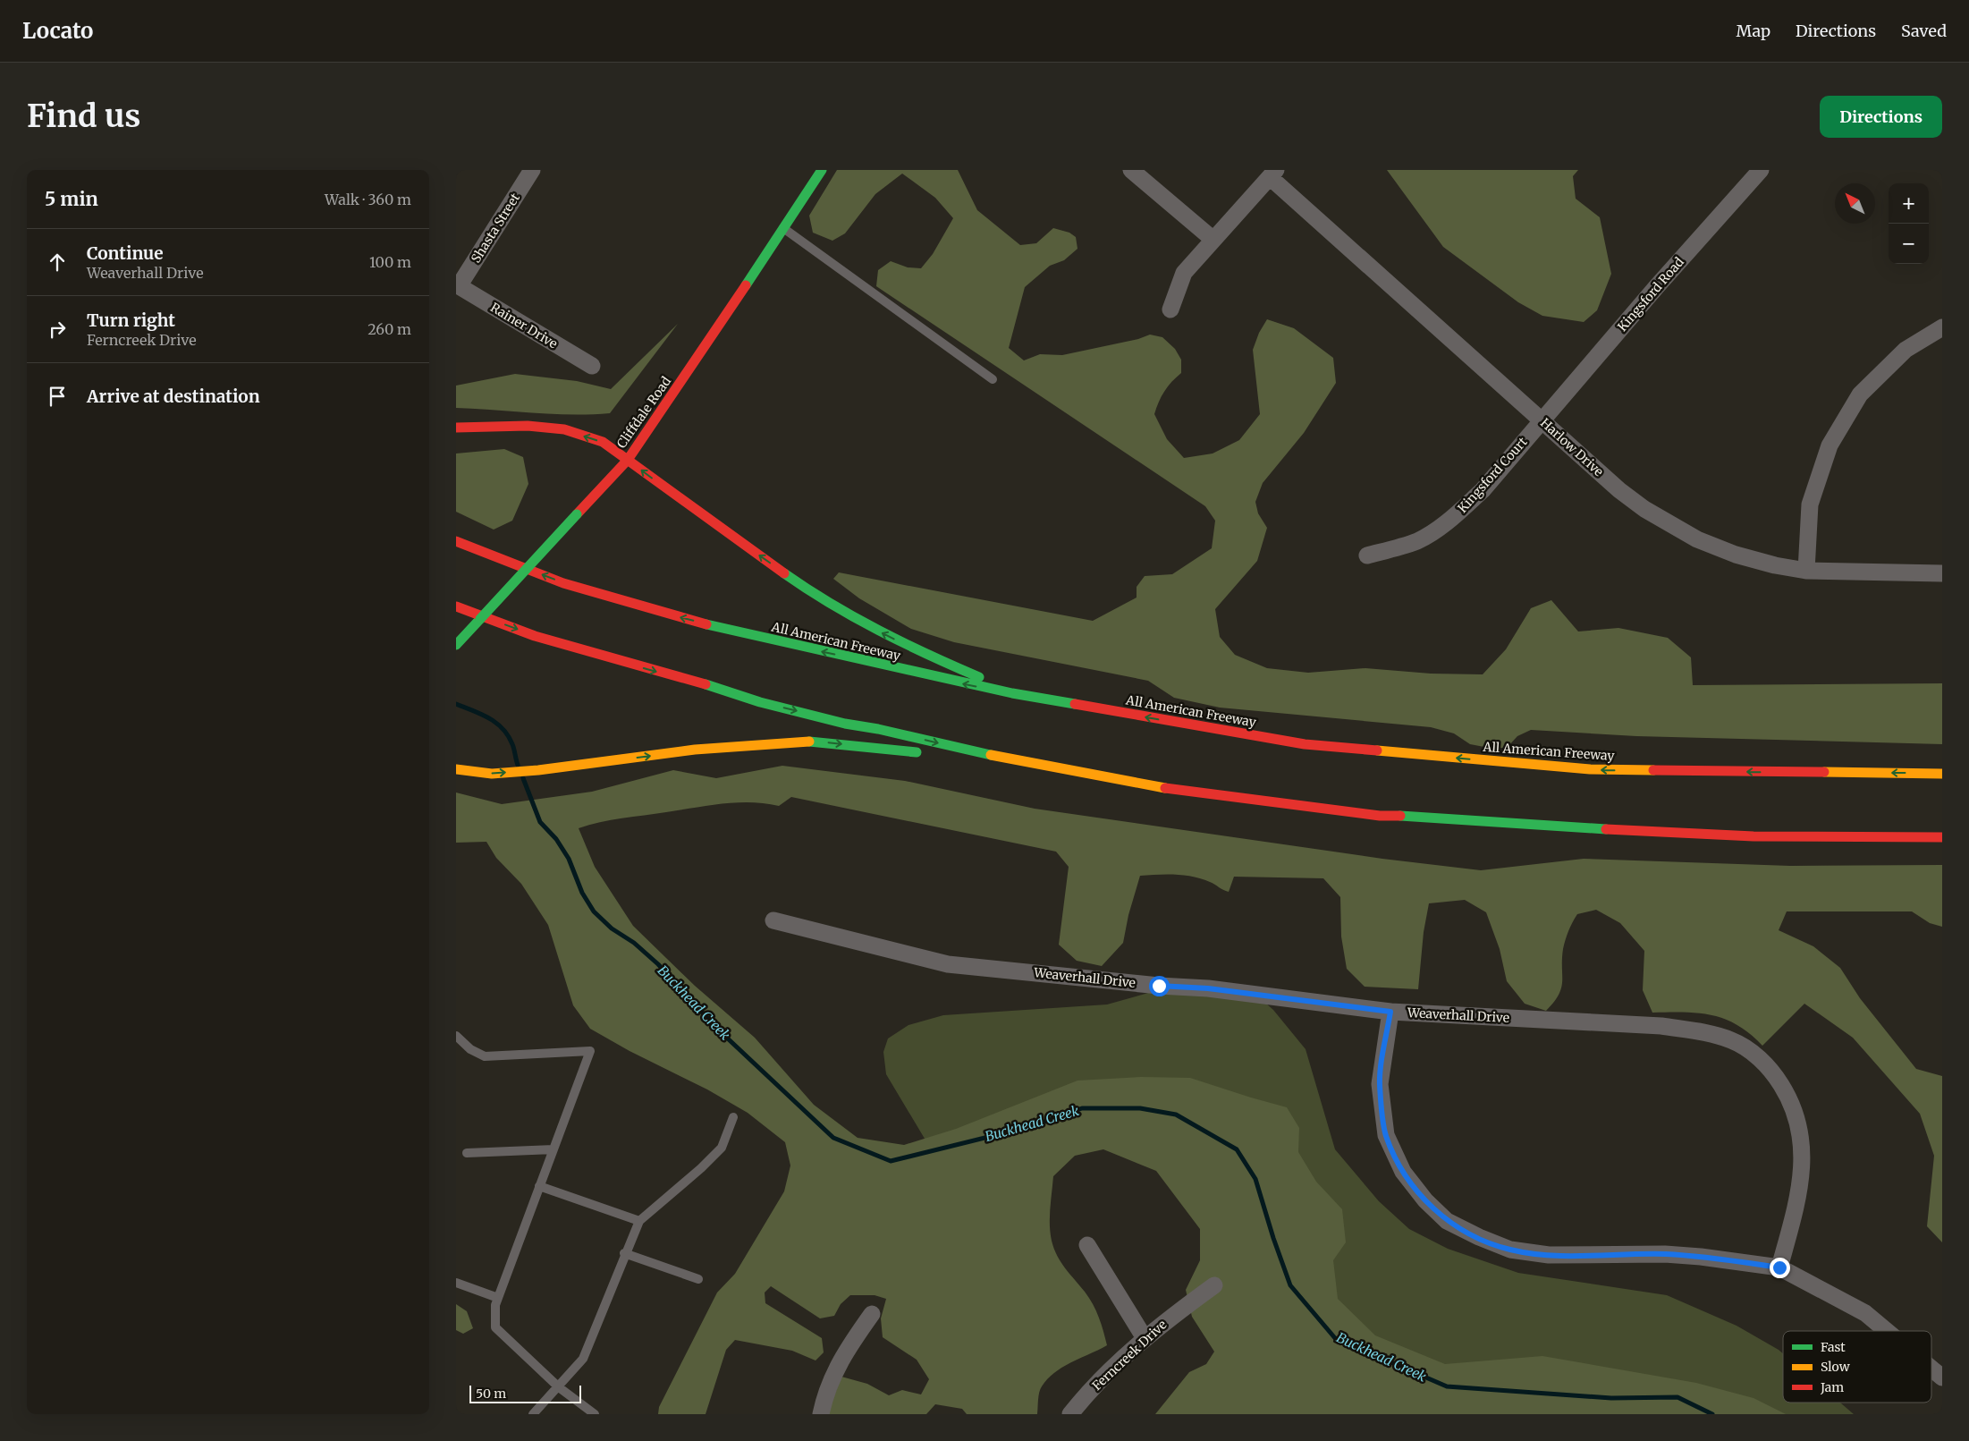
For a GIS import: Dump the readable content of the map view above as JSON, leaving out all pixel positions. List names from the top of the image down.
{
  "streets": {
    "main road": ["Cliffdale Road", "All American Freeway"],
    "street": [
      "Shasta Street",
      "Kingsford Road",
      "Rainer Drive",
      "Harlow Drive",
      "Kingsford Court",
      "Weaverhall Drive",
      "Ferncreek Drive"
    ]
  },
  "crossings": [
    ["Shasta Street", "Rainer Drive"],
    ["Kingsford Road", "Harlow Drive"],
    ["Kingsford Road", "Kingsford Court"],
    ["Harlow Drive", "Kingsford Court"]
  ],
  "water": ["Buckhead Creek"],
  "legend": ["Fast", "Slow", "Jam"],
  "scale_bar": "50 m",
  "north": "top left",
  "page": {
    "header": "Locato",
    "nav": ["Map", "Directions", "Saved"],
    "buttons": "Directions",
    "title": "Find us",
    "heading": ["5 min", "Walk · 360 m"],
    "map_buttons": ["+", "−"],
    "list": [
      ["Continue", "Weaverhall Drive", "100 m"],
      ["Turn right", "Ferncreek Drive", "260 m"],
      "Arrive at destination"
    ],
    "scale": "50 m"
  }
}
